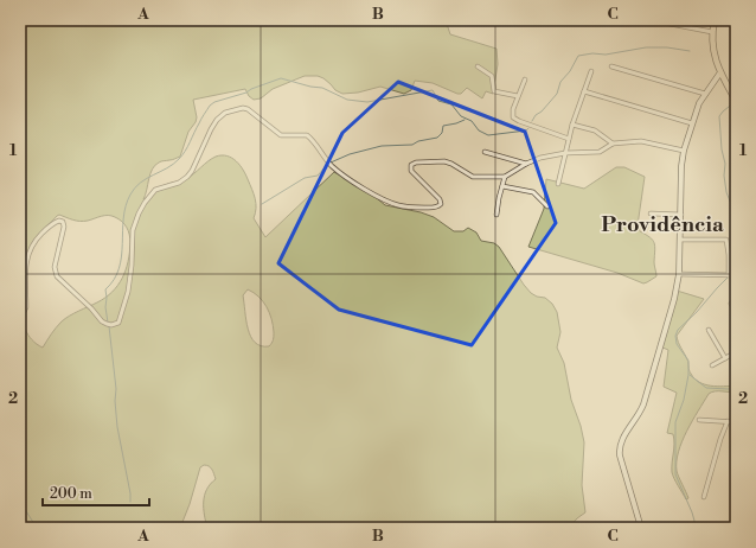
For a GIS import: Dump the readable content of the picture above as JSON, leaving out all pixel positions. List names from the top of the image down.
{
  "districts": ["Providência"],
  "scale_bar": "200 m",
  "grid": {
    "columns": ["A", "B", "C"],
    "rows": ["1", "2"]
  }
}
